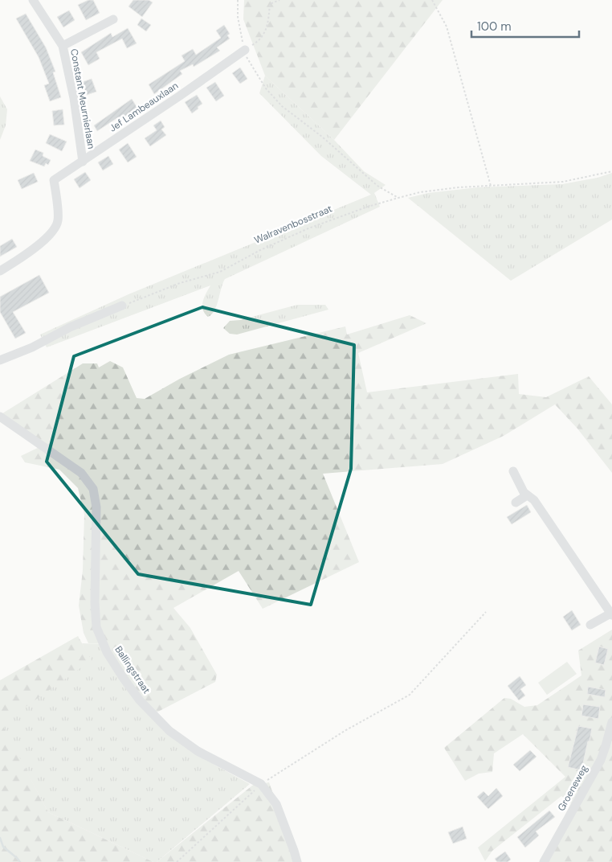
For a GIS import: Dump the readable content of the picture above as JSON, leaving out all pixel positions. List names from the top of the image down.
{
  "streets": {
    "street": [
      "Constant Meurnierlaan",
      "Jef Lambeauxlaan",
      "Ballingstraat",
      "Groeneweg"
    ],
    "path": ["Walravenbosstraat"]
  },
  "crossings": [
    ["Constant Meurnierlaan", "Jef Lambeauxlaan"]
  ],
  "scale_bar": "100 m"
}
